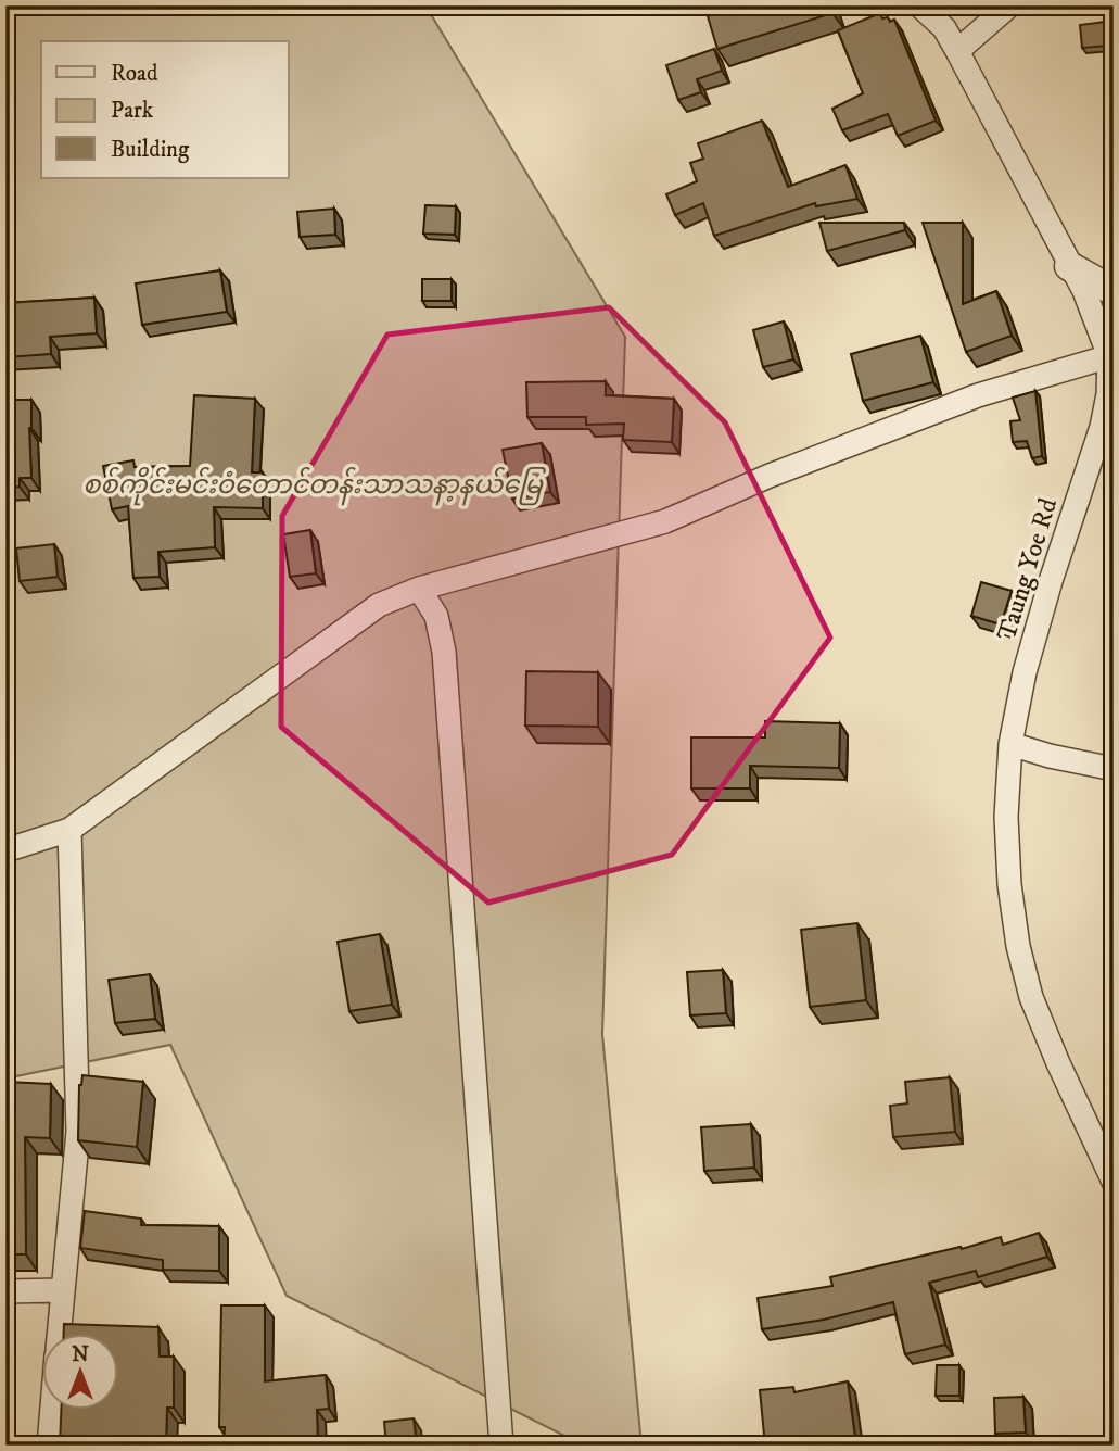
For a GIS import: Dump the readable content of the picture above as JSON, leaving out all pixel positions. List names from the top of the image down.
{
  "streets": {
    "street": ["Taung Yoe Rd"]
  },
  "parks": ["စစ်ကိုင်းမင်းဝံတောင်တန်းသာသနာ့နယ်မြေ"],
  "legend": ["Road", "Park", "Building"],
  "north": "top"
}
